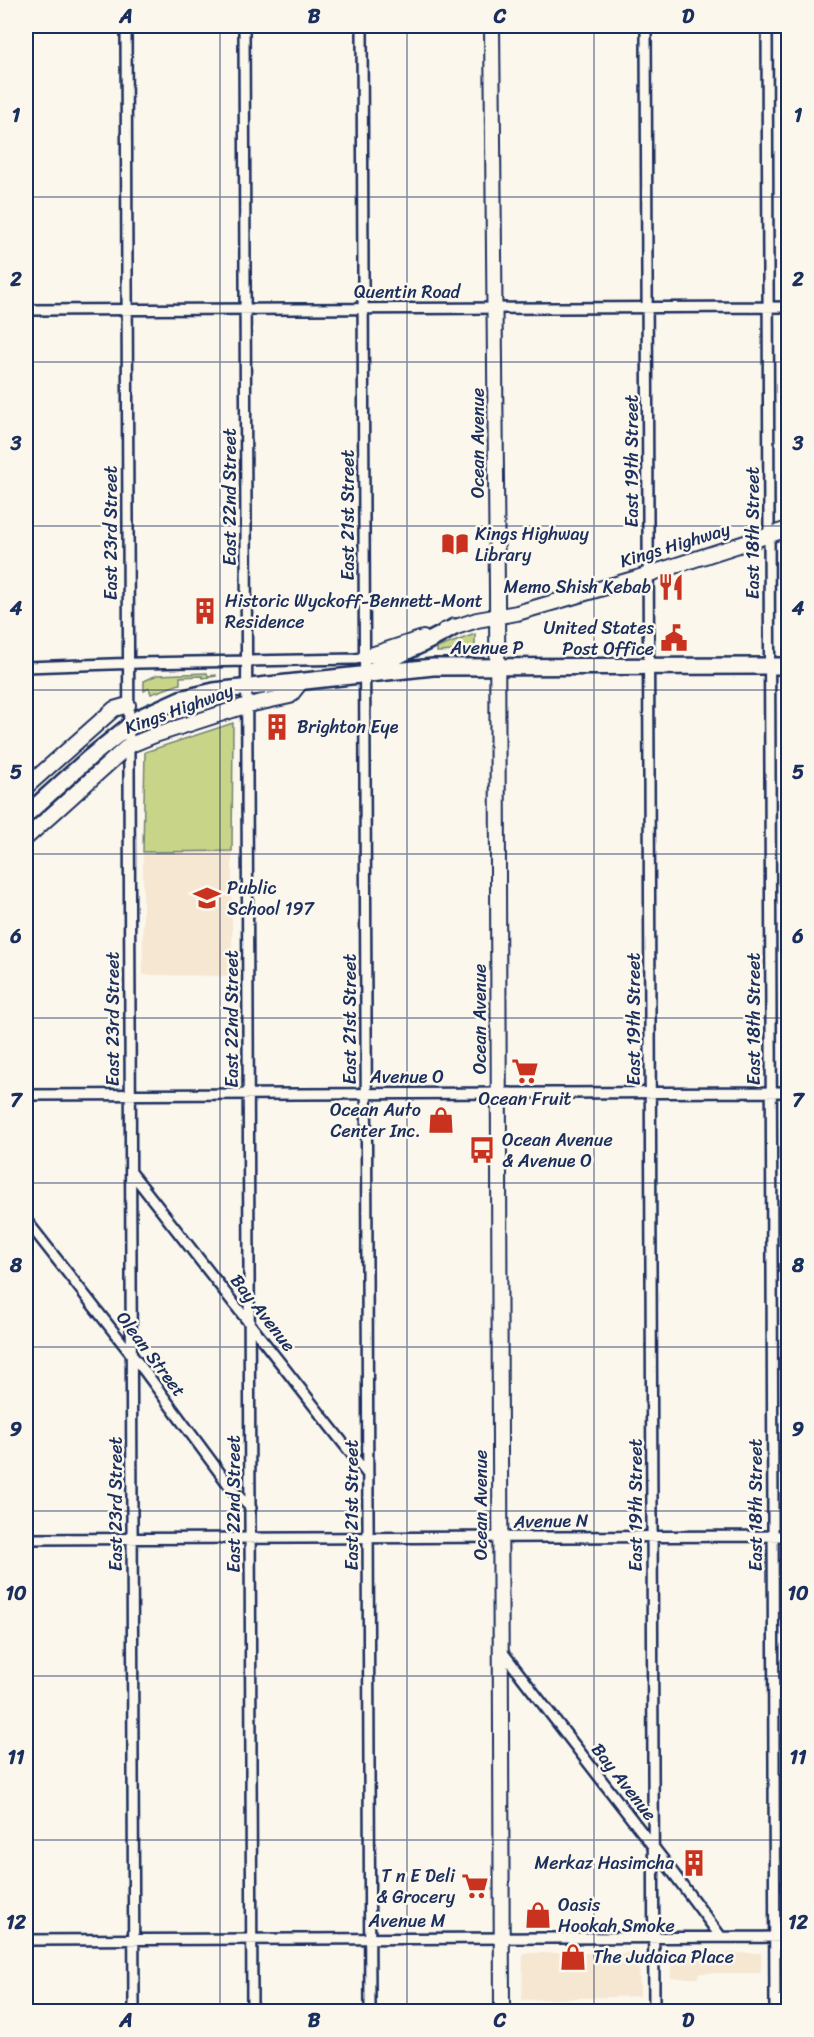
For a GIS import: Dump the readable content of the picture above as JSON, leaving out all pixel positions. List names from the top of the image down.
{
  "streets": {
    "main road": ["Ocean Avenue", "Kings Highway", "Avenue P"],
    "street": [
      "Quentin Road",
      "East 19th Street",
      "East 22nd Street",
      "East 21st Street",
      "East 23rd Street",
      "East 18th Street",
      "Avenue O",
      "Bay Avenue",
      "Olean Street",
      "Avenue N",
      "Avenue M"
    ]
  },
  "crossings": [
    ["Quentin Road", "Ocean Avenue"],
    ["Quentin Road", "East 19th Street"],
    ["Quentin Road", "East 22nd Street"],
    ["Quentin Road", "East 21st Street"],
    ["Quentin Road", "East 23rd Street"],
    ["Quentin Road", "East 18th Street"],
    ["Ocean Avenue", "Kings Highway"],
    ["Ocean Avenue", "Avenue P"],
    ["Ocean Avenue", "Avenue O"],
    ["Ocean Avenue", "Bay Avenue"],
    ["Ocean Avenue", "Avenue N"],
    ["Ocean Avenue", "Avenue M"],
    ["East 19th Street", "Kings Highway"],
    ["East 19th Street", "Avenue P"],
    ["East 19th Street", "Avenue O"],
    ["East 19th Street", "Bay Avenue"],
    ["East 19th Street", "Avenue N"],
    ["East 19th Street", "Avenue M"],
    ["East 22nd Street", "Kings Highway"],
    ["East 22nd Street", "Avenue O"],
    ["East 22nd Street", "Bay Avenue"],
    ["East 22nd Street", "Olean Street"],
    ["East 22nd Street", "Avenue N"],
    ["East 22nd Street", "Avenue M"],
    ["East 21st Street", "Kings Highway"],
    ["East 21st Street", "Avenue P"],
    ["East 21st Street", "Avenue O"],
    ["East 21st Street", "Bay Avenue"],
    ["East 21st Street", "Avenue N"],
    ["East 21st Street", "Avenue M"],
    ["East 23rd Street", "Kings Highway"],
    ["East 23rd Street", "Avenue O"],
    ["East 23rd Street", "Bay Avenue"],
    ["East 23rd Street", "Olean Street"],
    ["East 23rd Street", "Avenue N"],
    ["East 23rd Street", "Avenue M"],
    ["East 18th Street", "Kings Highway"],
    ["East 18th Street", "Avenue P"],
    ["East 18th Street", "Avenue O"],
    ["East 18th Street", "Avenue N"],
    ["East 18th Street", "Avenue M"],
    ["Kings Highway", "Avenue P"],
    ["Bay Avenue", "Avenue M"]
  ],
  "places": {
    "library": ["Kings Highway Library"],
    "restaurant": ["Memo Shish Kebab"],
    "building": ["Historic Wyckoff-Bennett-Mont Residence", "Brighton Eye", "Merkaz Hasimcha"],
    "public building": ["United States Post Office"],
    "school or university": ["Public School 197"],
    "supermarket": ["Ocean Fruit", "T n E Deli & Grocery"],
    "shop": ["Ocean Auto Center Inc.", "Oasis Hookah Smoke", "The Judaica Place"],
    "bus stop": ["Ocean Avenue & Avenue O"]
  },
  "grid": {
    "columns": [
      "A",
      "B",
      "C",
      "D"
    ],
    "rows": [
      "1",
      "2",
      "3",
      "4",
      "5",
      "6",
      "7",
      "8",
      "9",
      "10",
      "11",
      "12"
    ]
  }
}
